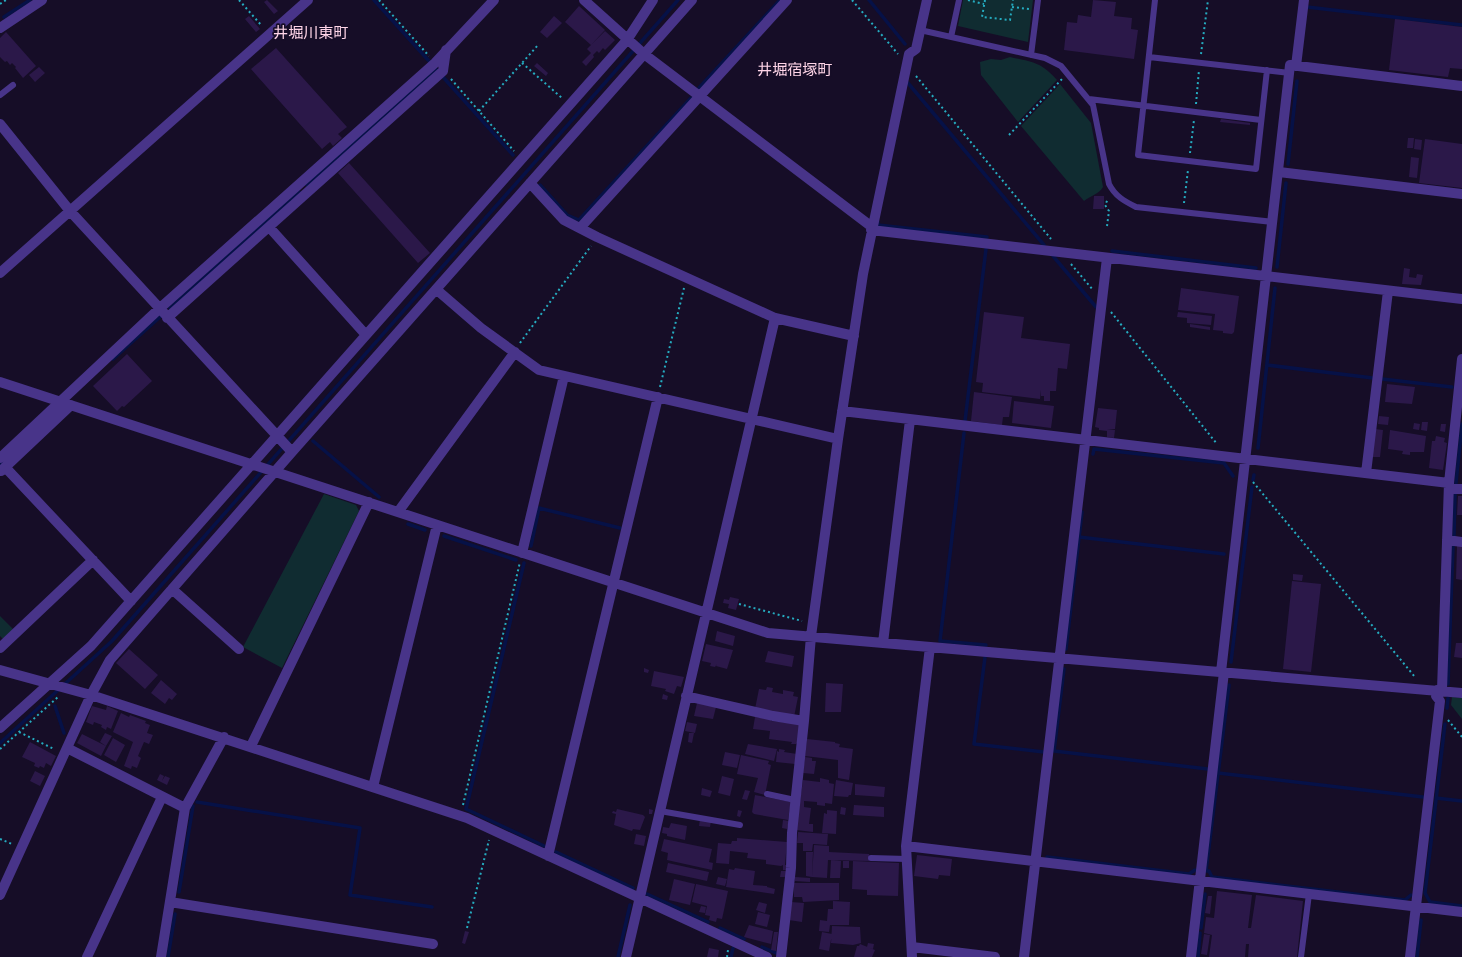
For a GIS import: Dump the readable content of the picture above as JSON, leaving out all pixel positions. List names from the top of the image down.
{
  "districts": ["井堀川東町", "井堀宿塚町"]
}
